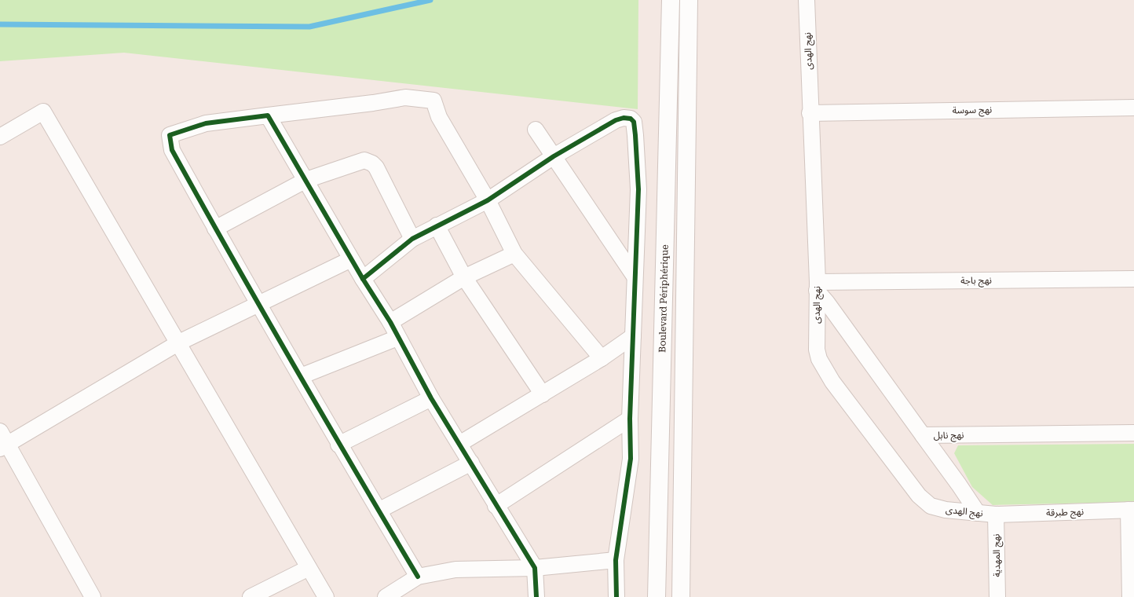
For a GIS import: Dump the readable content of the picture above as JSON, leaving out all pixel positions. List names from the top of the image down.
{
  "streets": {
    "highway": ["Boulevard Périphérique"],
    "street": [
      "نهج الهدى",
      "نهج سوسة",
      "نهج باجة",
      "نهج نابل",
      "نهج طبرقة",
      "نهج المهدية"
    ]
  },
  "crossings": [
    ["نهج الهدى", "نهج سوسة"],
    ["نهج الهدى", "نهج باجة"],
    ["نهج الهدى", "نهج نابل"],
    ["نهج الهدى", "نهج طبرقة"],
    ["نهج الهدى", "نهج المهدية"],
    ["نهج باجة", "نهج نابل"],
    ["نهج طبرقة", "نهج المهدية"]
  ]
}
